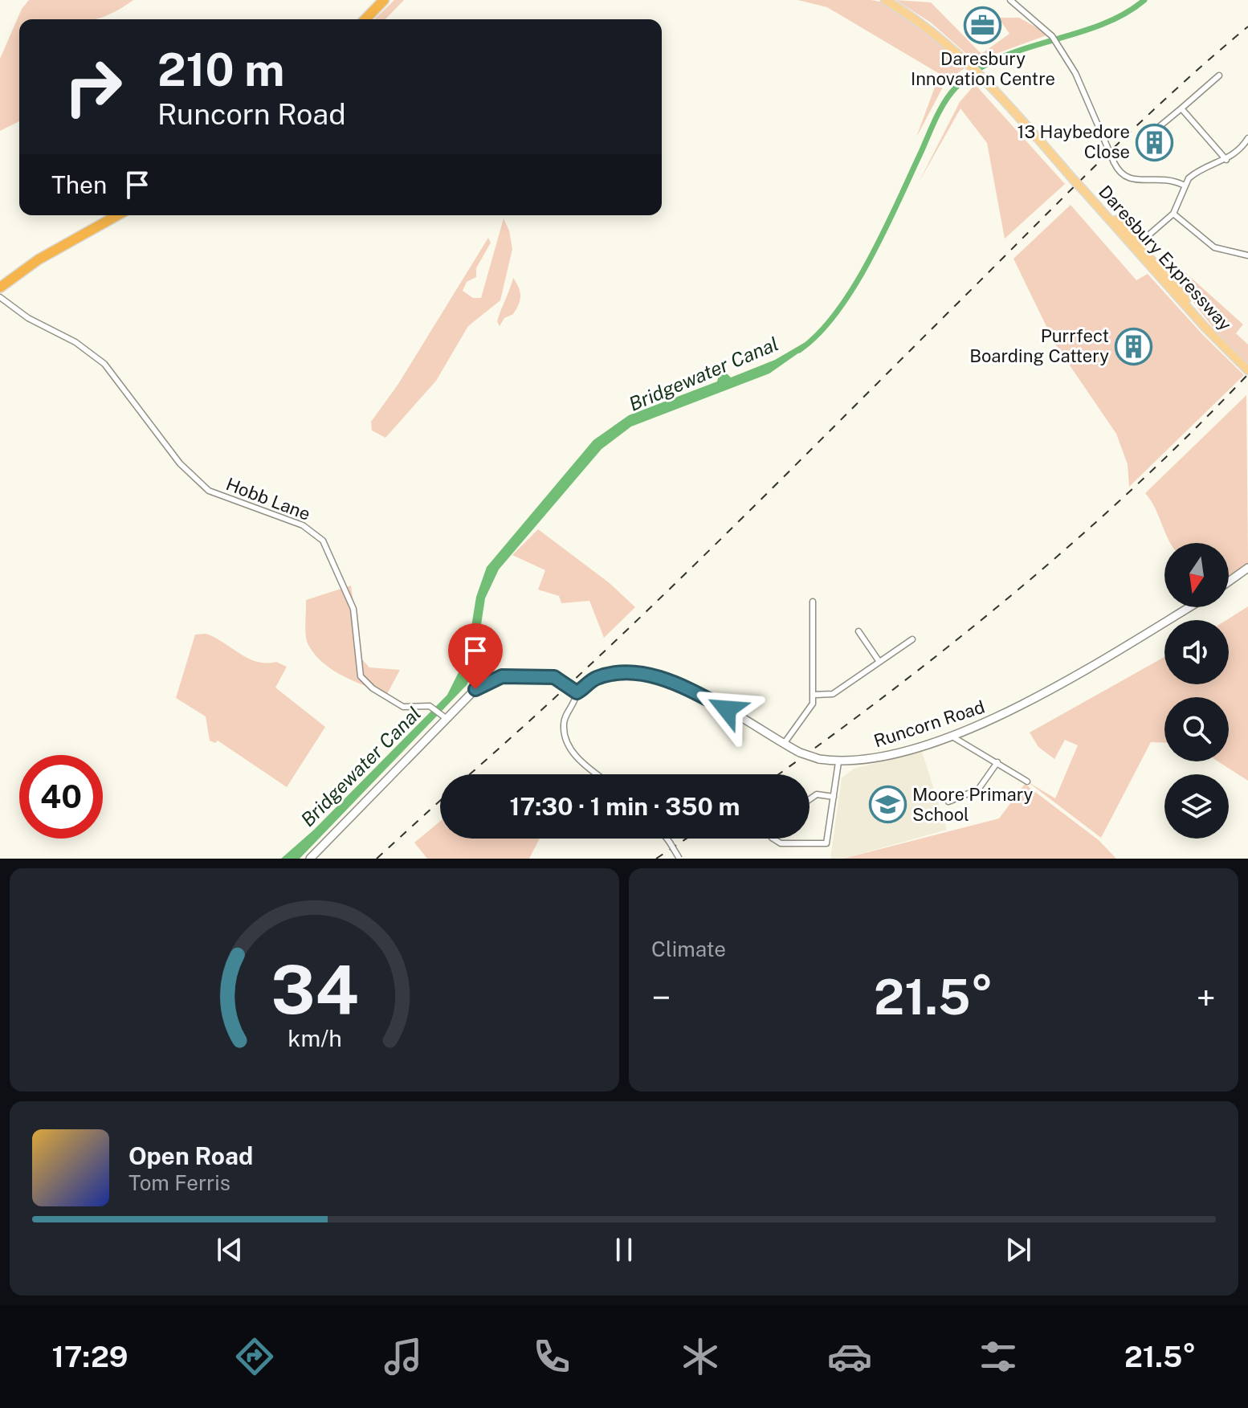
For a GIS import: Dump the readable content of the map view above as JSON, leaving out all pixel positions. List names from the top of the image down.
{
  "streets": {
    "main road": ["Daresbury Expressway"],
    "street": ["Hobb Lane", "Runcorn Road"]
  },
  "water": ["Bridgewater Canal"],
  "places": {
    "office": ["Daresbury Innovation Centre"],
    "building": ["13 Haybedore Close", "Purrfect Boarding Cattery"],
    "school or university": ["Moore Primary School"]
  },
  "north": "bottom",
  "page": {
    "turn": ["210 m", "Runcorn Road"],
    "then": "Then",
    "limit": "40",
    "trip": "17:30 · 1 min · 350 m",
    "tile": "Climate",
    "heat": ["−", "21.5°", "+"],
    "song": ["Open Road", "Tom Ferris"],
    "tabs": ["17:29", "21.5°"],
    "gauge": ["34", "km/h"]
  }
}
